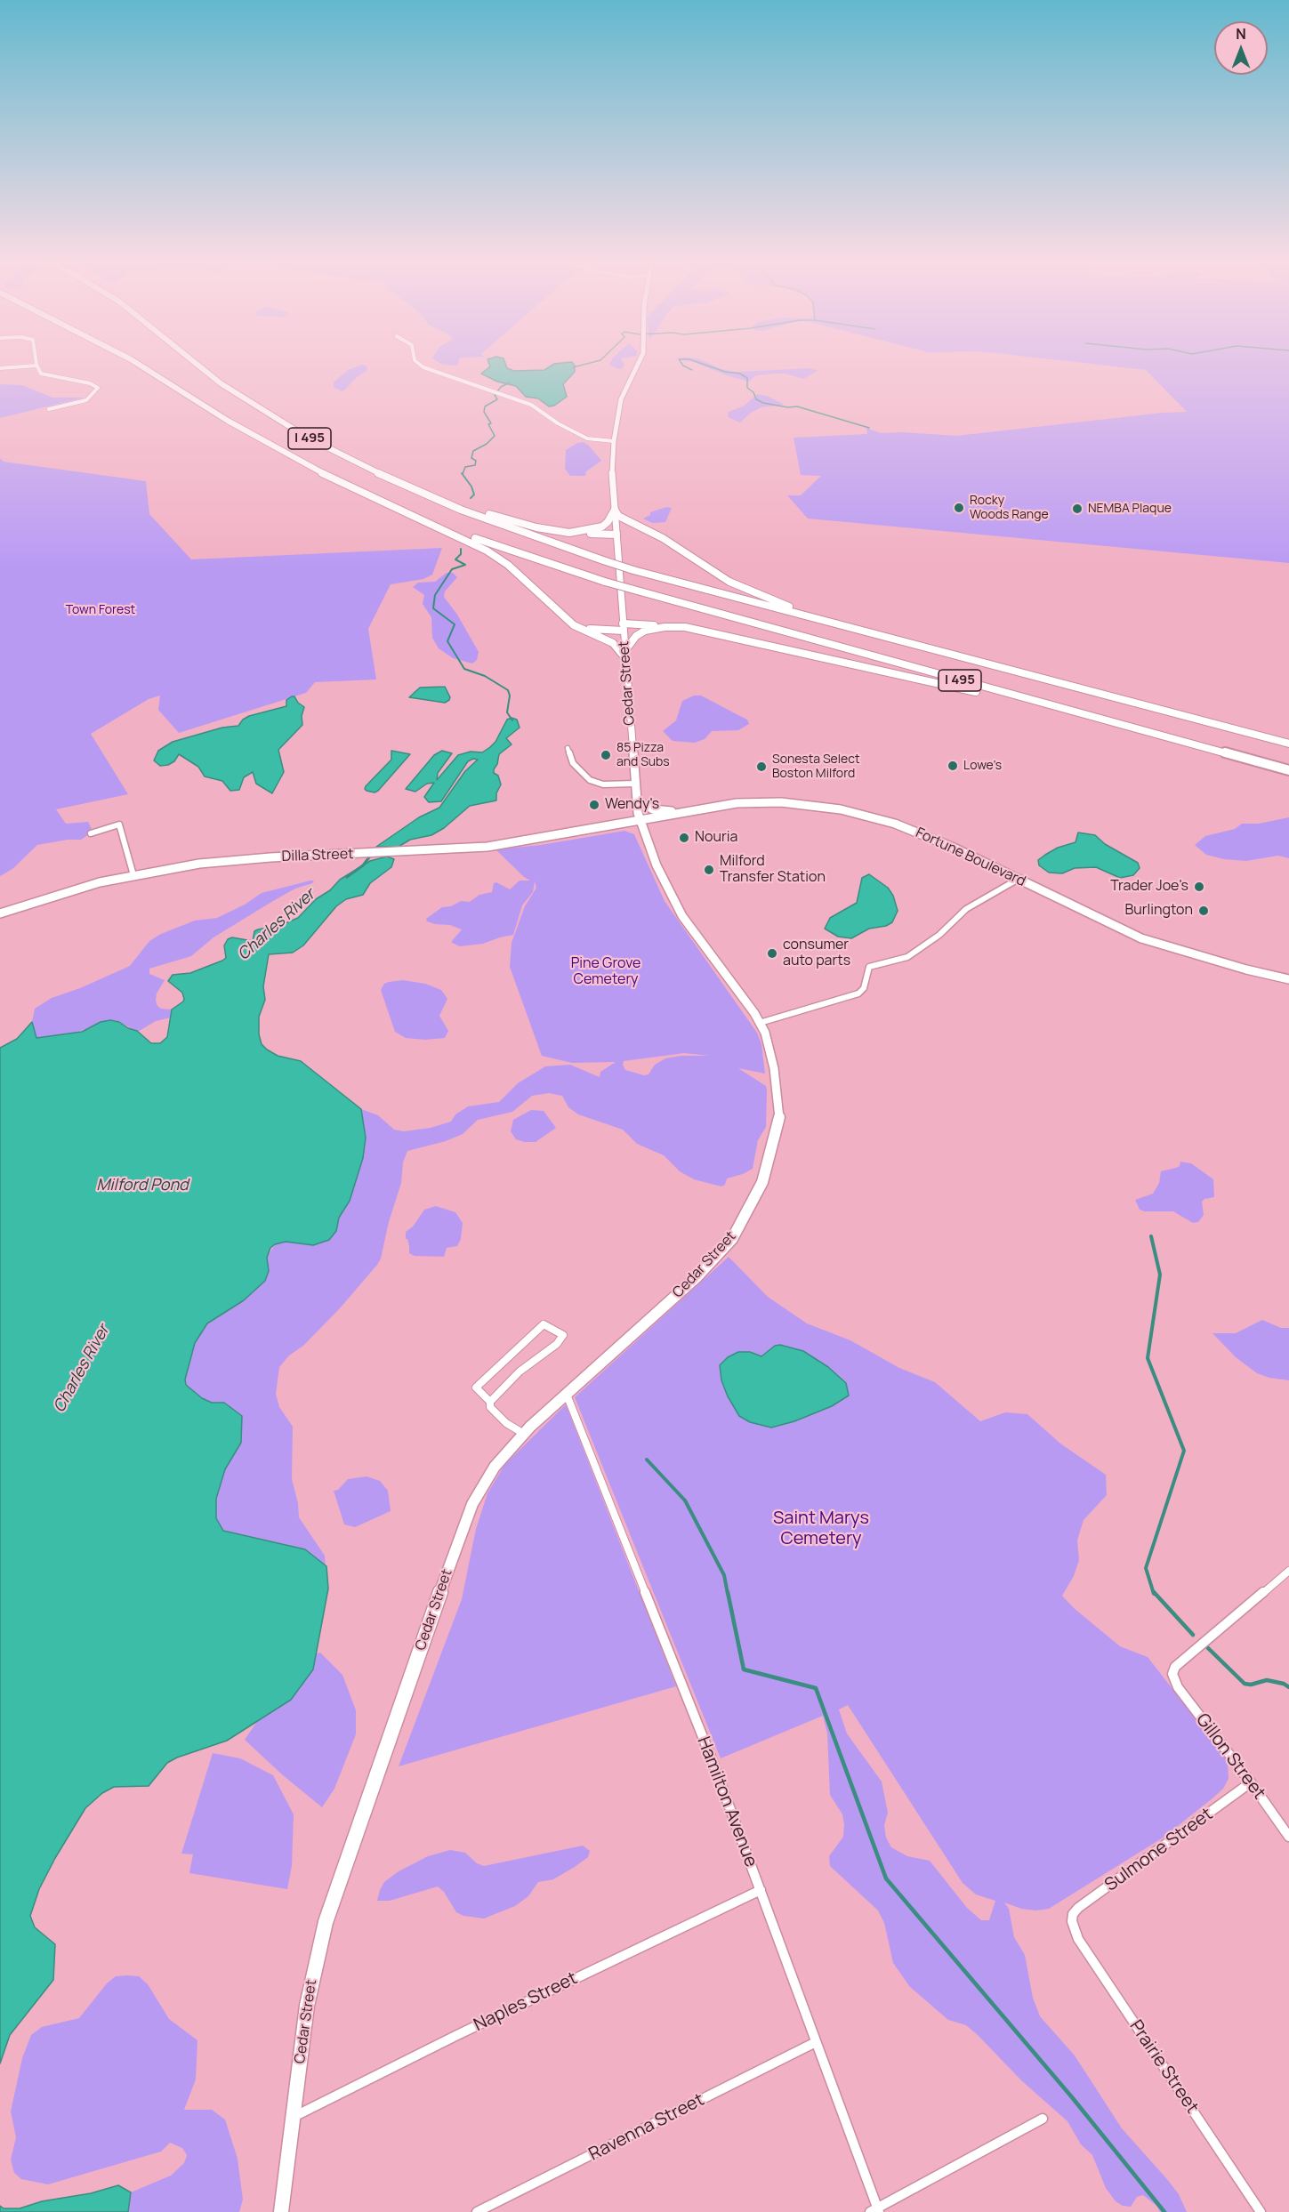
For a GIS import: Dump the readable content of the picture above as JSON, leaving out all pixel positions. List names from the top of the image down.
{
  "streets": {
    "highway": ["I 495"],
    "main road": ["Cedar Street", "Dilla Street", "Fortune Boulevard"],
    "street": [
      "Gillon Street",
      "Hamilton Avenue",
      "Sulmone Street",
      "Naples Street",
      "Prairie Street",
      "Ravenna Street"
    ]
  },
  "crossings": [
    ["Cedar Street", "Dilla Street"],
    ["Cedar Street", "Fortune Boulevard"],
    ["Cedar Street", "Hamilton Avenue"],
    ["Cedar Street", "Naples Street"],
    ["Dilla Street", "Fortune Boulevard"],
    ["Gillon Street", "Sulmone Street"],
    ["Hamilton Avenue", "Naples Street"],
    ["Hamilton Avenue", "Ravenna Street"],
    ["Sulmone Street", "Prairie Street"]
  ],
  "water": ["Charles River", "Milford Pond"],
  "parks": ["Town Forest", "Pine Grove Cemetery", "Saint Marys Cemetery"],
  "places": [
    "Rocky Woods Range",
    "NEMBA Plaque",
    "85 Pizza and Subs",
    "Lowe's",
    "Sonesta Select Boston Milford",
    "Wendy's",
    "Nouria",
    "Milford Transfer Station",
    "Trader Joe's",
    "Burlington",
    "consumer auto parts"
  ],
  "north": "top"
}
